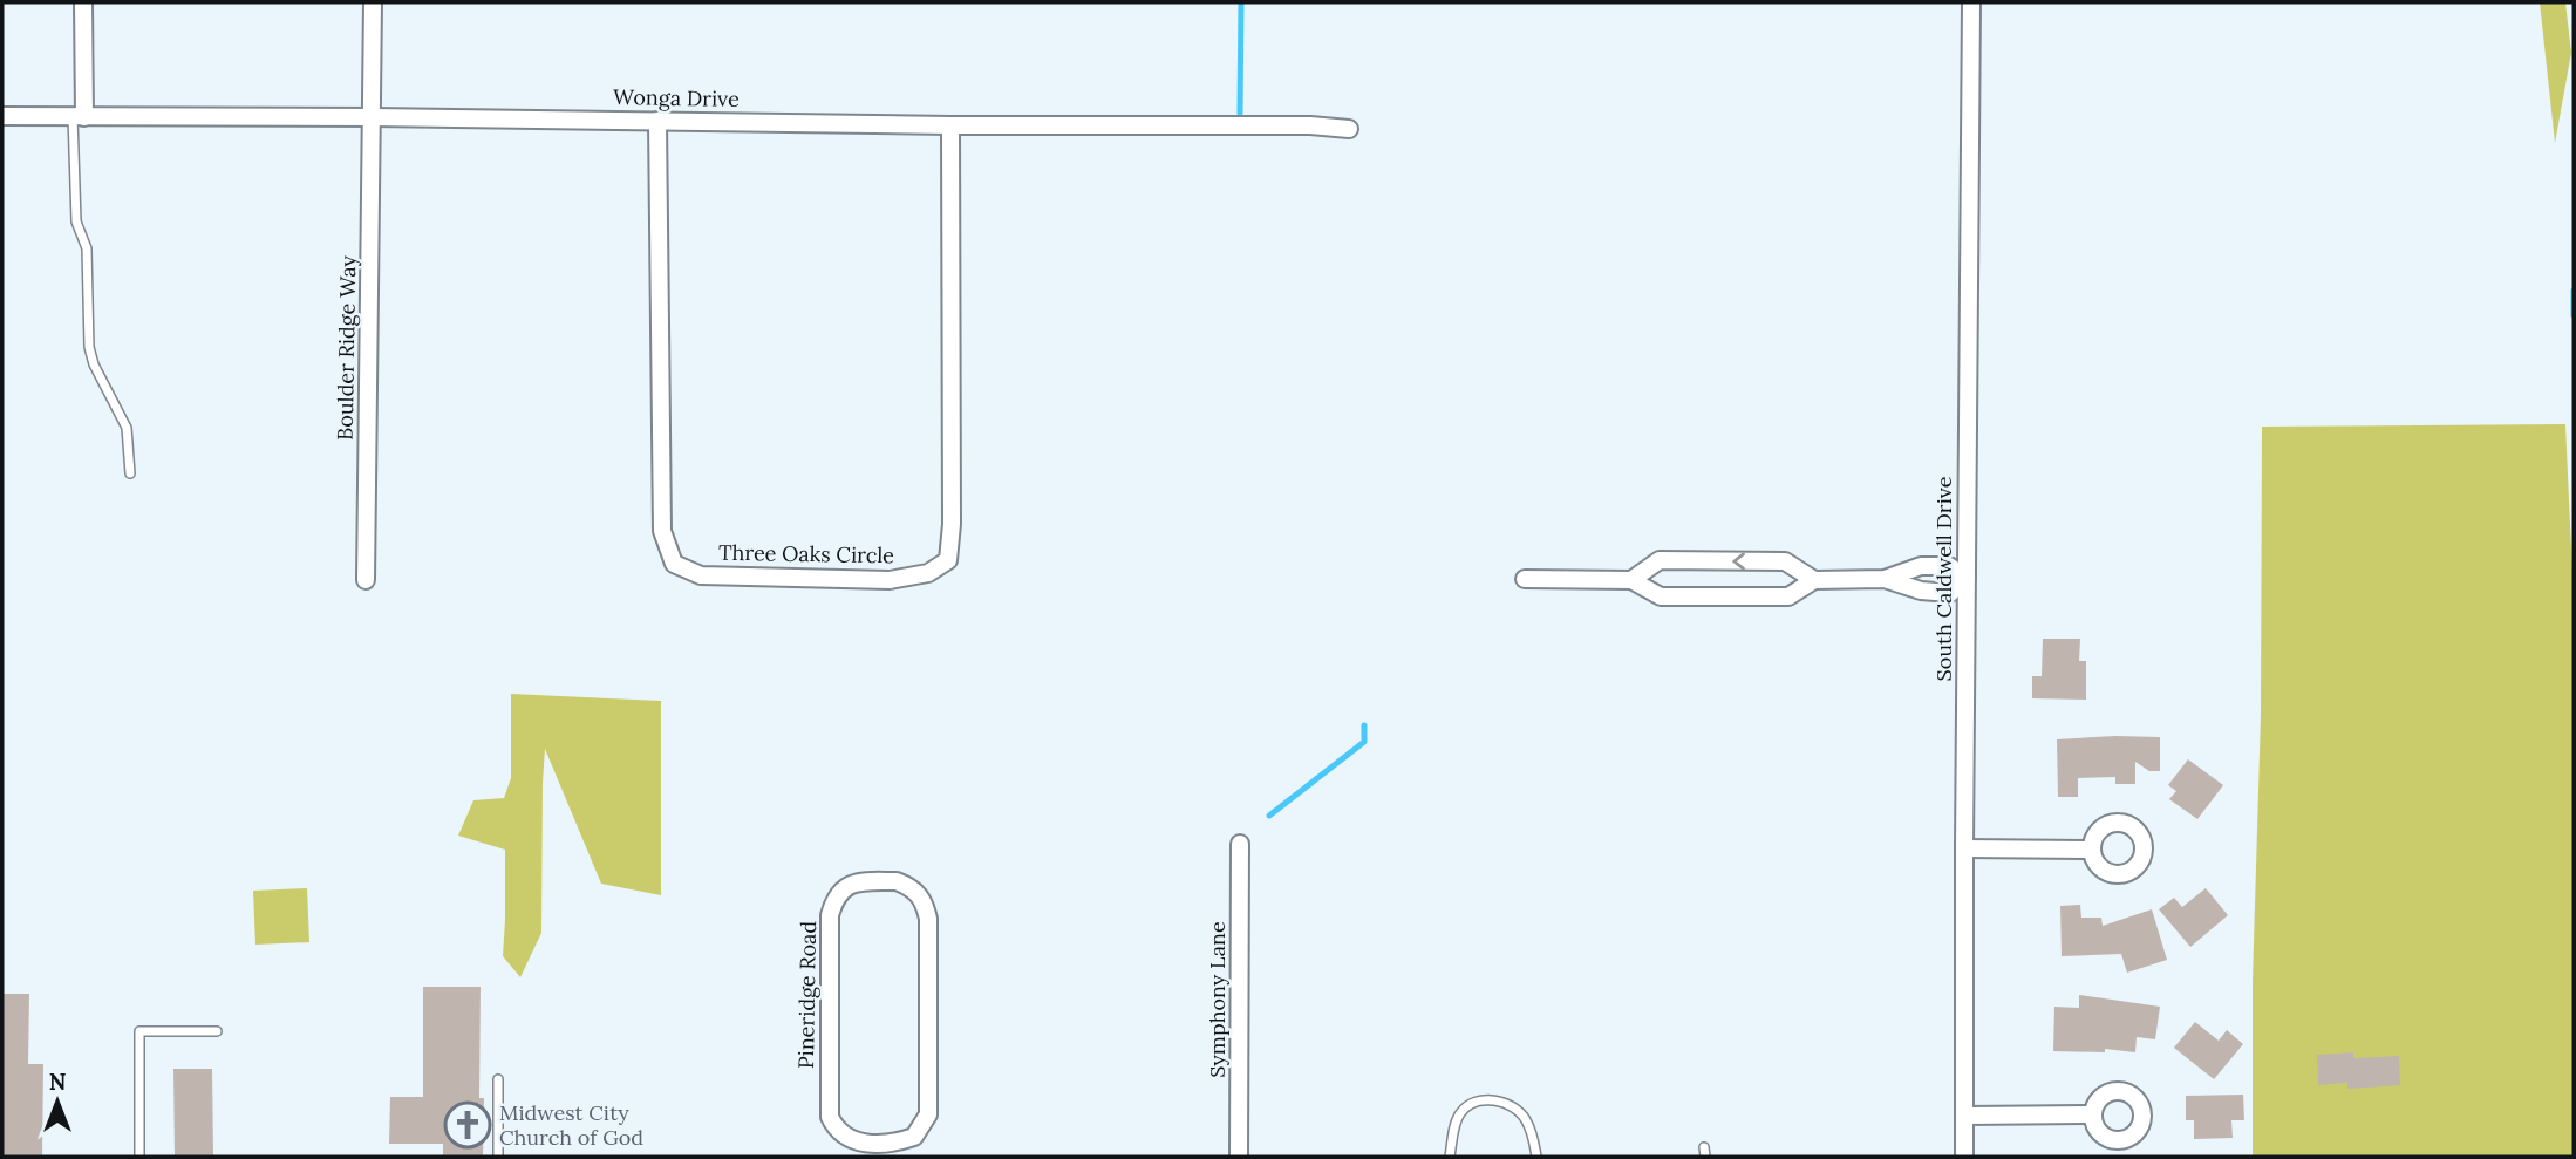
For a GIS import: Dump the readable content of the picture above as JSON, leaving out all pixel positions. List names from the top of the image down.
{
  "streets": {
    "street": [
      "Wonga Drive",
      "Boulder Ridge Way",
      "Three Oaks Circle",
      "South Caldwell Drive",
      "Pineridge Road",
      "Symphony Lane"
    ]
  },
  "crossings": [
    ["Wonga Drive", "Boulder Ridge Way"],
    ["Wonga Drive", "Three Oaks Circle"]
  ],
  "places": {
    "church": ["Midwest City Church of God"]
  },
  "north": "top"
}
